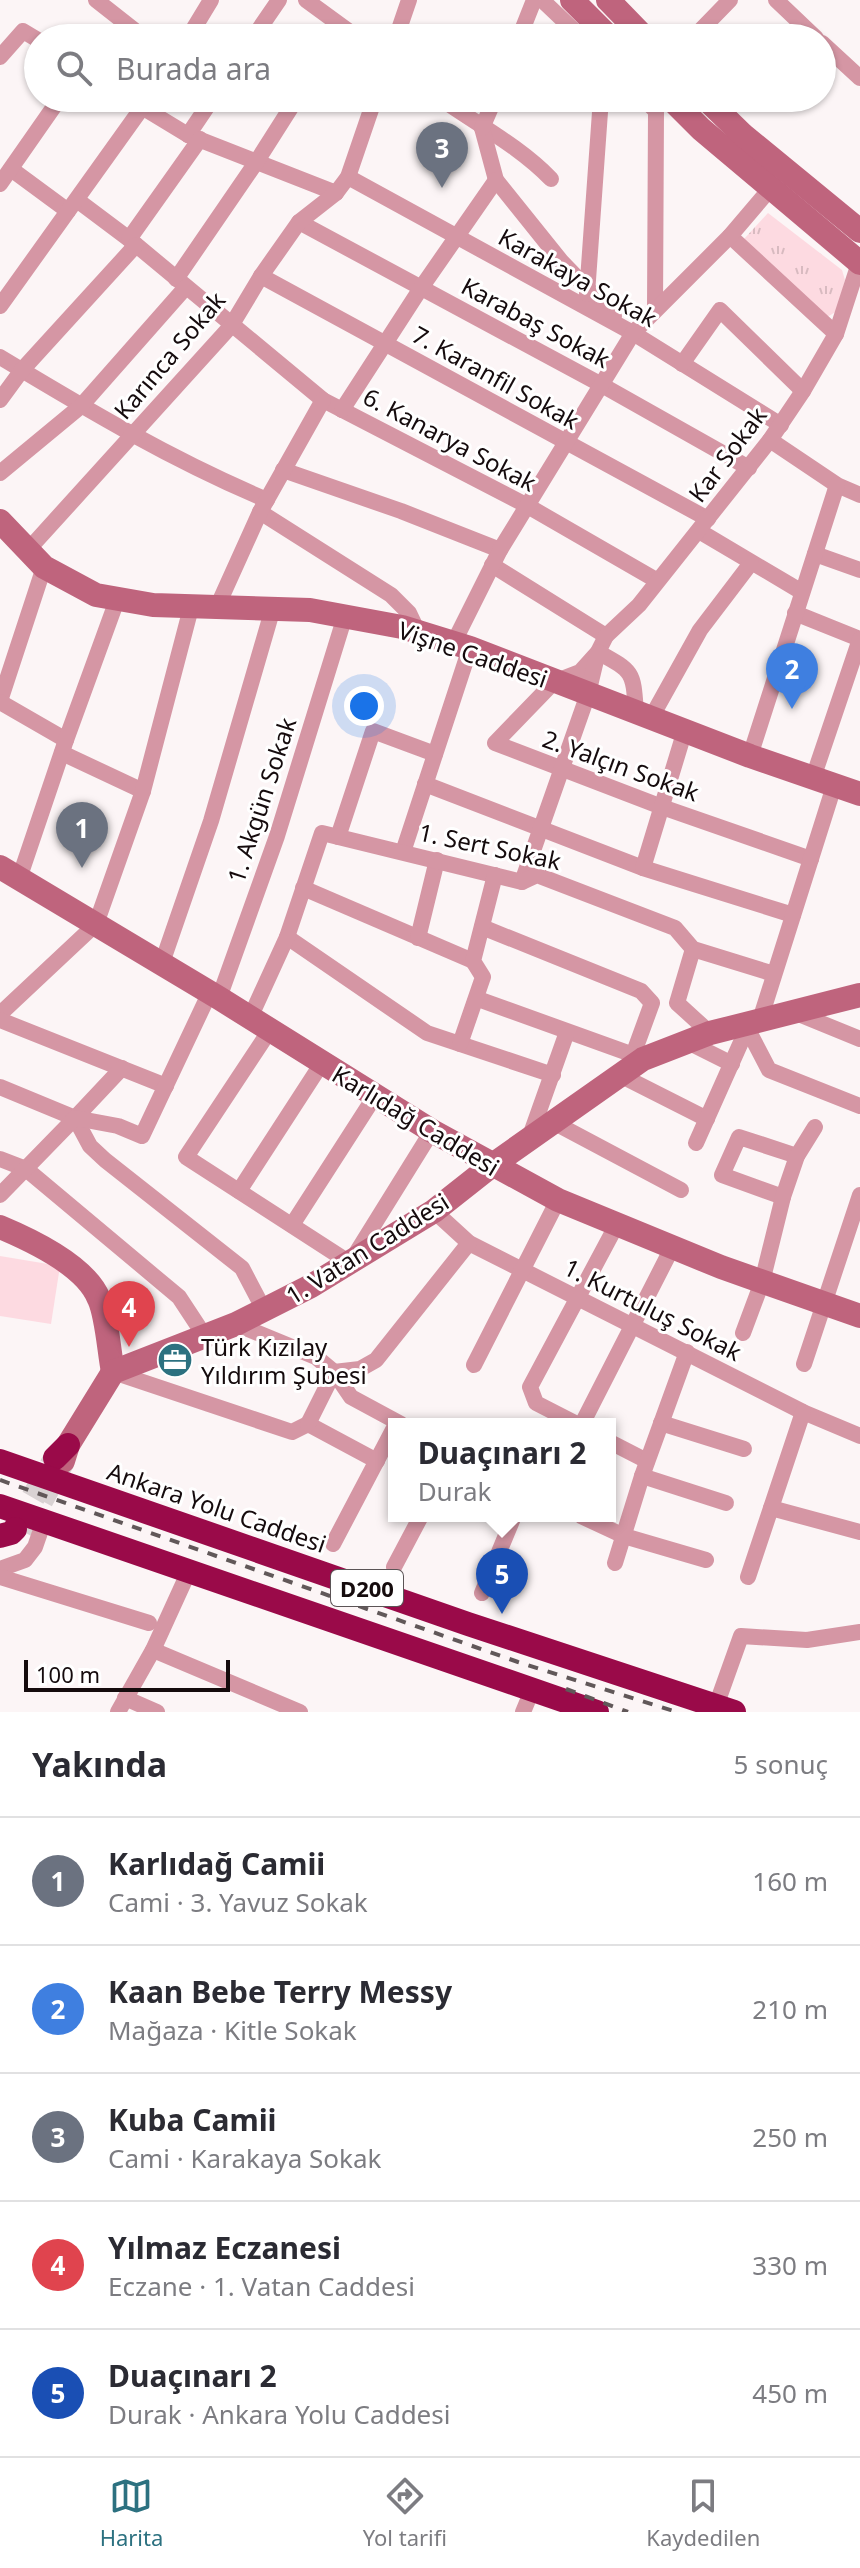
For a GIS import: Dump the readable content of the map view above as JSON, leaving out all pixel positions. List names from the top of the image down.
{
  "streets": {
    "highway": ["Ankara Yolu Caddesi", "D200"],
    "main road": ["Vişne Caddesi", "Karlıdağ Caddesi", "1. Vatan Caddesi"],
    "street": [
      "Karakaya Sokak",
      "Karabaş Sokak",
      "Karınca Sokak",
      "7. Karanfil Sokak",
      "6. Kanarya Sokak",
      "Kar Sokak",
      "2. Yalçın Sokak",
      "1. Akgün Sokak",
      "1. Sert Sokak",
      "1. Kurtuluş Sokak"
    ]
  },
  "crossings": [
    ["Karakaya Sokak", "Karınca Sokak"],
    ["Karakaya Sokak", "Kar Sokak"],
    ["Karabaş Sokak", "Karınca Sokak"],
    ["Karabaş Sokak", "Kar Sokak"],
    ["Karınca Sokak", "7. Karanfil Sokak"],
    ["Karınca Sokak", "6. Kanarya Sokak"],
    ["Karınca Sokak", "Vişne Caddesi"],
    ["7. Karanfil Sokak", "Kar Sokak"],
    ["6. Kanarya Sokak", "Kar Sokak"],
    ["Kar Sokak", "Vişne Caddesi"],
    ["Kar Sokak", "2. Yalçın Sokak"],
    ["Kar Sokak", "1. Sert Sokak"],
    ["Vişne Caddesi", "2. Yalçın Sokak"],
    ["Vişne Caddesi", "1. Akgün Sokak"],
    ["1. Akgün Sokak", "Karlıdağ Caddesi"],
    ["Karlıdağ Caddesi", "1. Vatan Caddesi"],
    ["1. Vatan Caddesi", "1. Kurtuluş Sokak"]
  ],
  "places": {
    "office": ["Türk Kızılay Yıldırım Şubesi"]
  },
  "scale_bar": "100 m",
  "page": {
    "search": "Burada ara",
    "pins": [
      "3",
      "2",
      "1",
      "4",
      "5"
    ],
    "popup": ["Duaçınarı 2", "Durak"],
    "scale": "100 m",
    "heading": ["Yakında", "5 sonuç"],
    "list": [
      {
        "mark": "1",
        "name": "Karlıdağ Camii",
        "note": "Cami · 3. Yavuz Sokak",
        "value": "160 m"
      },
      {
        "mark": "2",
        "name": "Kaan Bebe Terry Messy",
        "note": "Mağaza · Kitle Sokak",
        "value": "210 m"
      },
      {
        "mark": "3",
        "name": "Kuba Camii",
        "note": "Cami · Karakaya Sokak",
        "value": "250 m"
      },
      {
        "mark": "4",
        "name": "Yılmaz Eczanesi",
        "note": "Eczane · 1. Vatan Caddesi",
        "value": "330 m"
      },
      {
        "mark": "5",
        "name": "Duaçınarı 2",
        "note": "Durak · Ankara Yolu Caddesi",
        "value": "450 m"
      }
    ],
    "nav": ["Harita", "Yol tarifi", "Kaydedilen"]
  }
}
